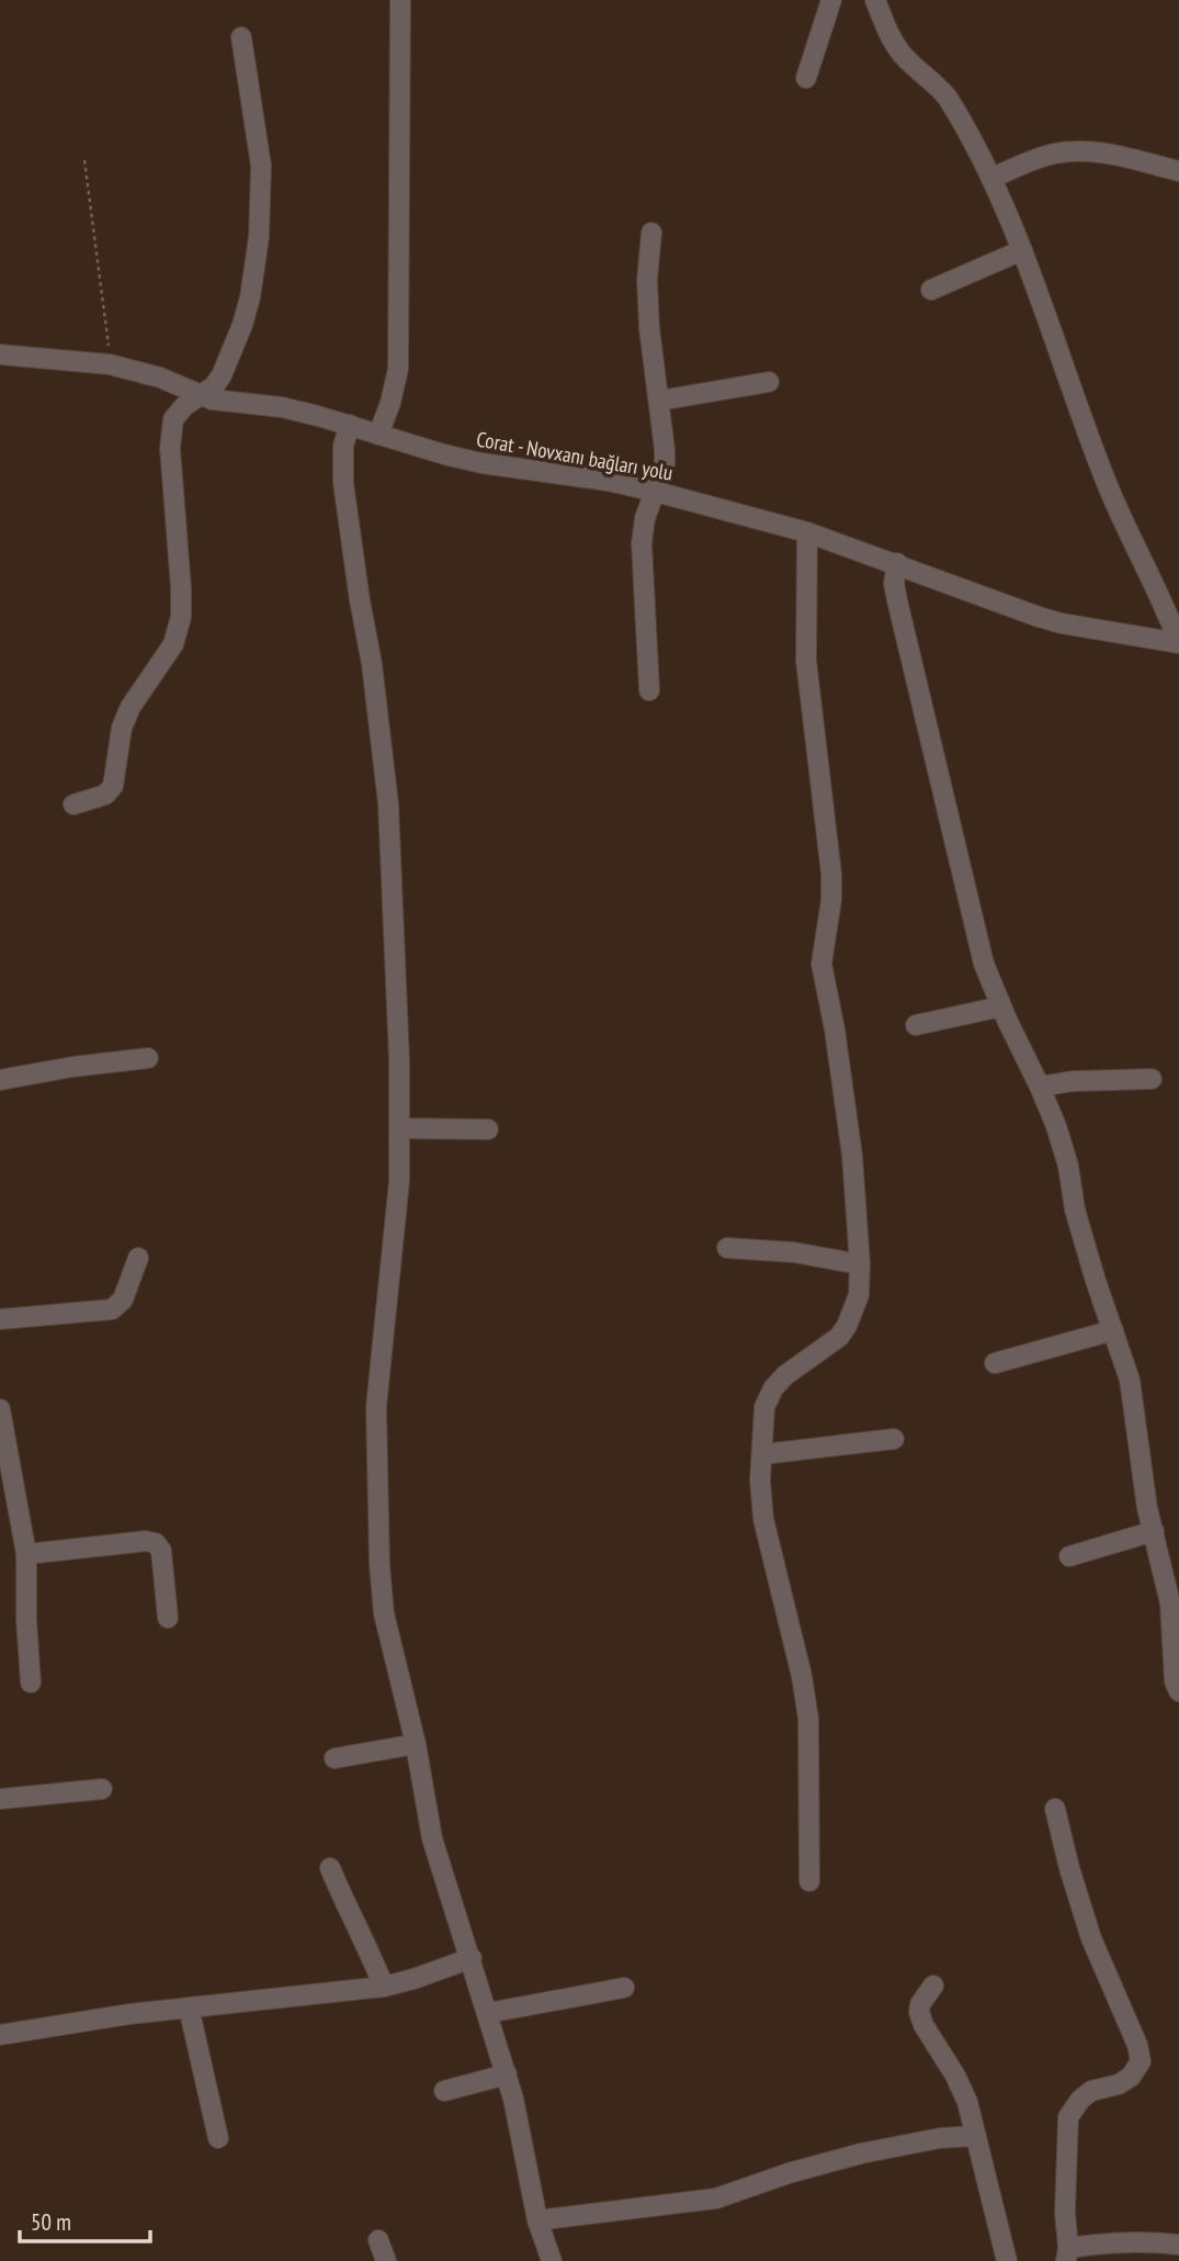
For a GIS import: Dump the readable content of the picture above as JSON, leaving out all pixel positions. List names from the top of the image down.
{
  "streets": {
    "street": ["Corat - Novxanı bağları yolu"]
  },
  "scale_bar": "50 m"
}
